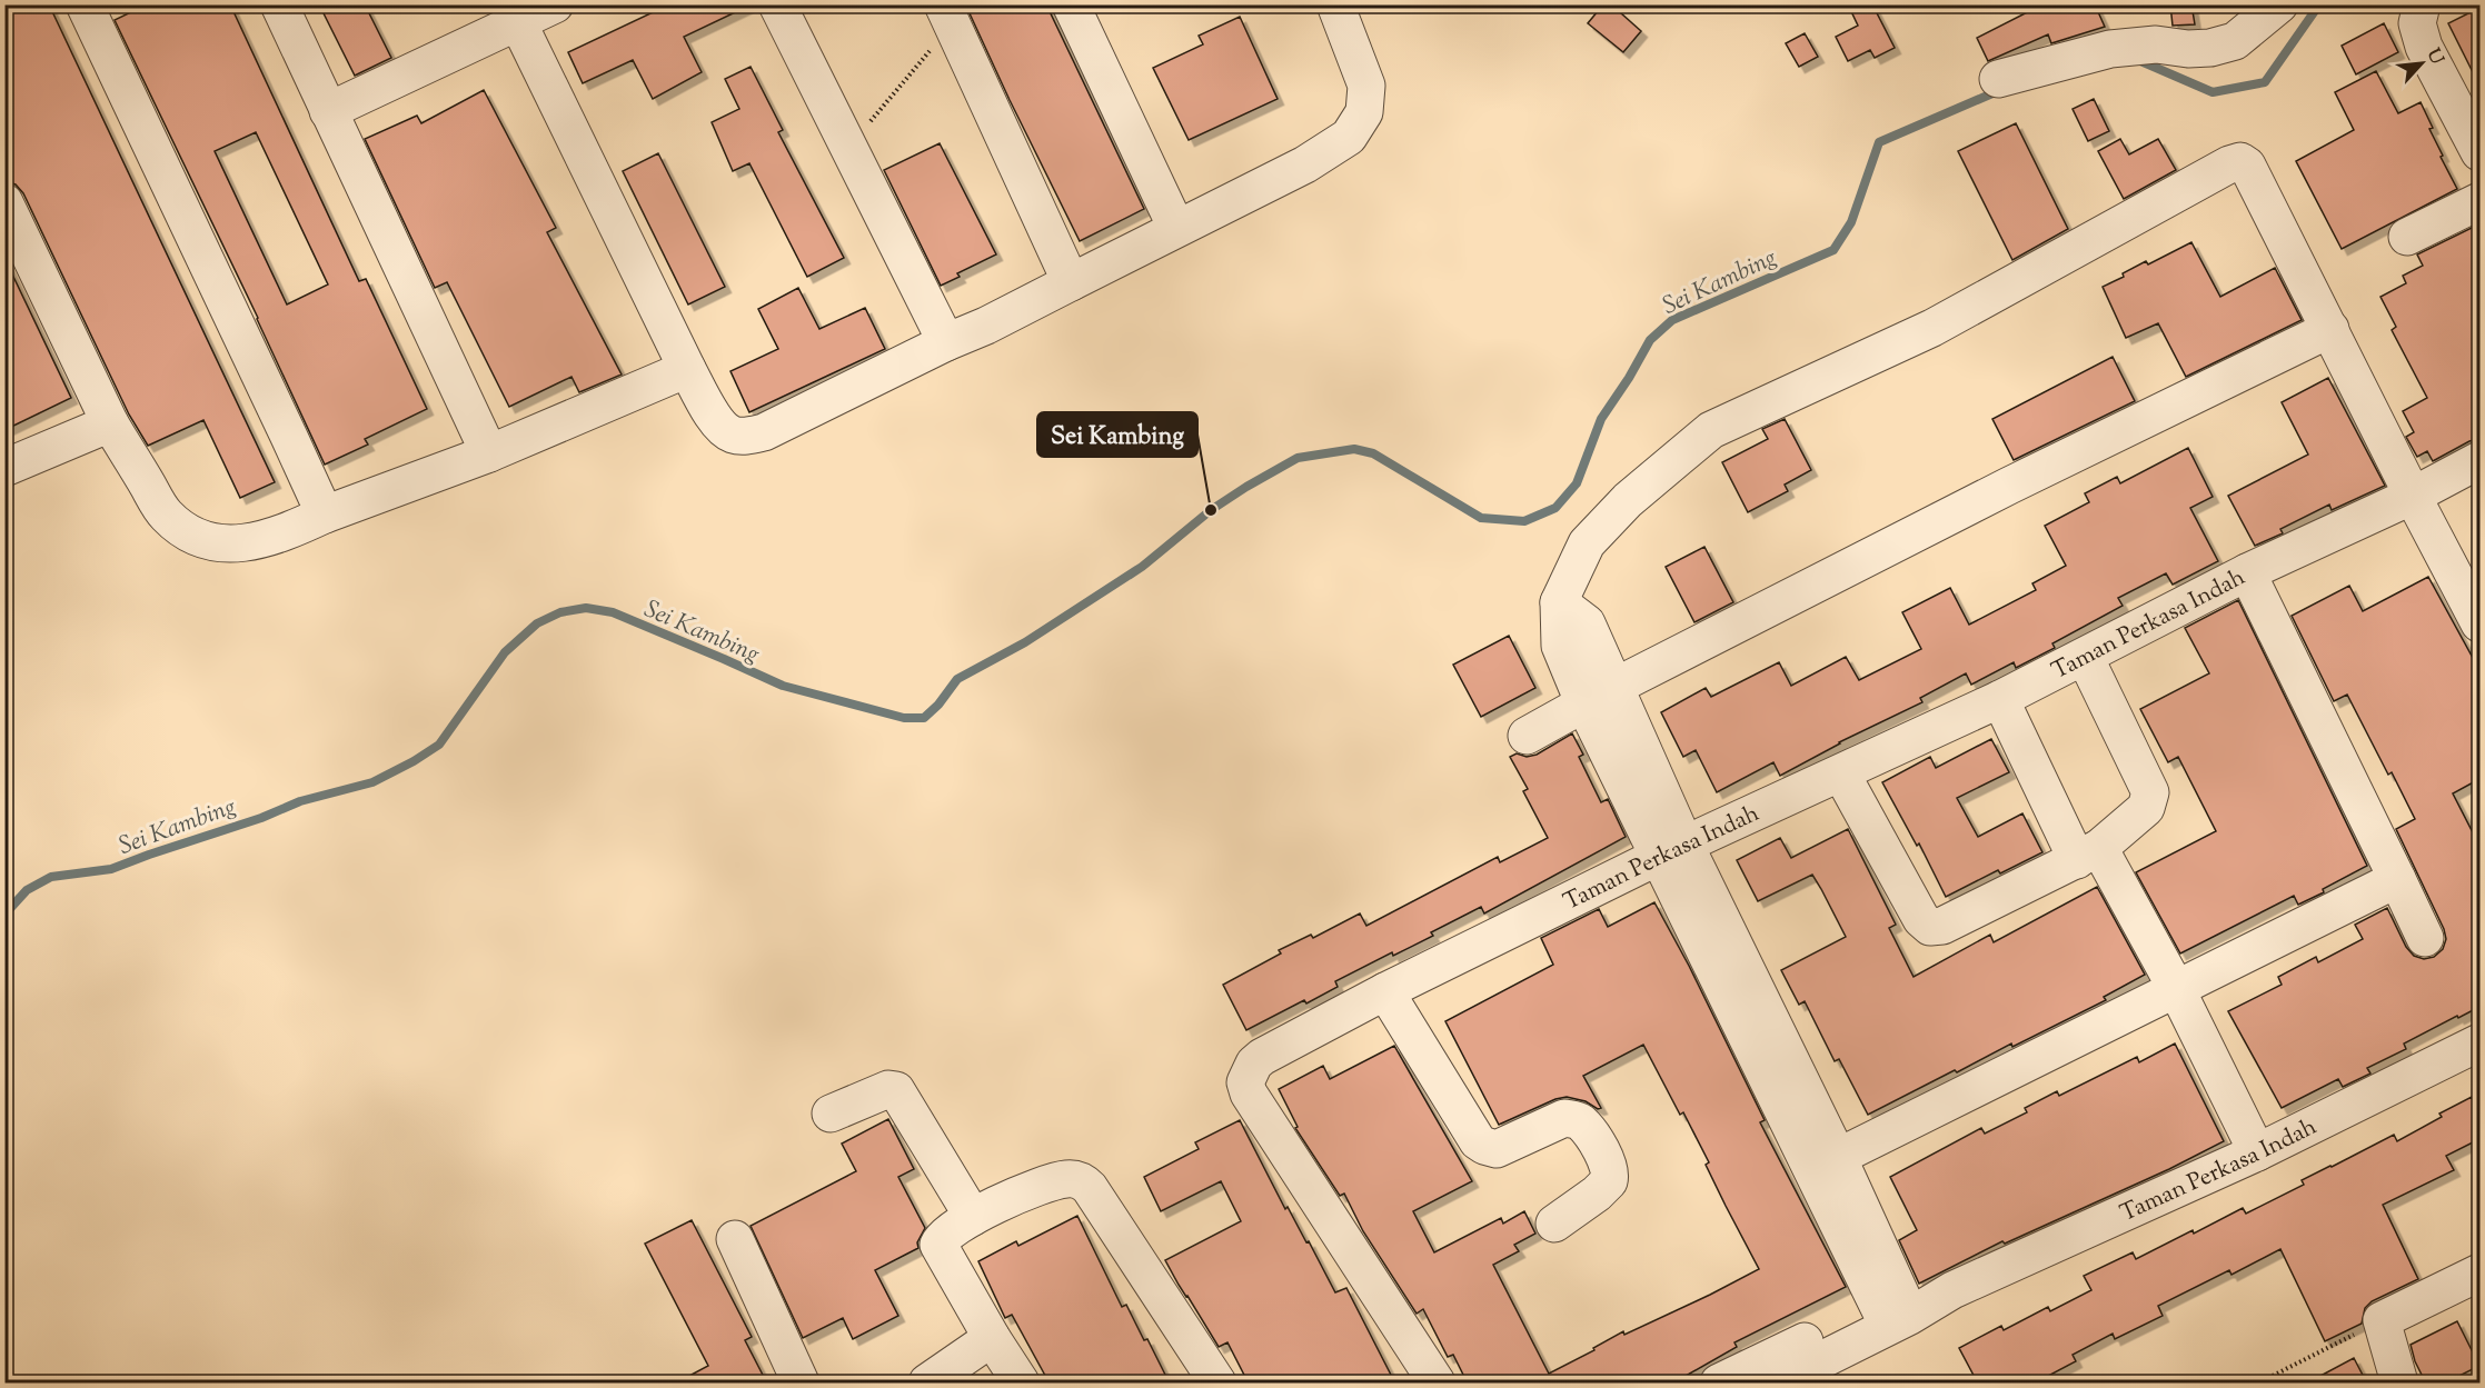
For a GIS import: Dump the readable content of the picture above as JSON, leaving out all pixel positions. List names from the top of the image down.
{
  "streets": {
    "street": ["Taman Perkasa Indah"]
  },
  "water": ["Sei Kambing"],
  "places": ["Sei Kambing"],
  "north": "top right"
}
